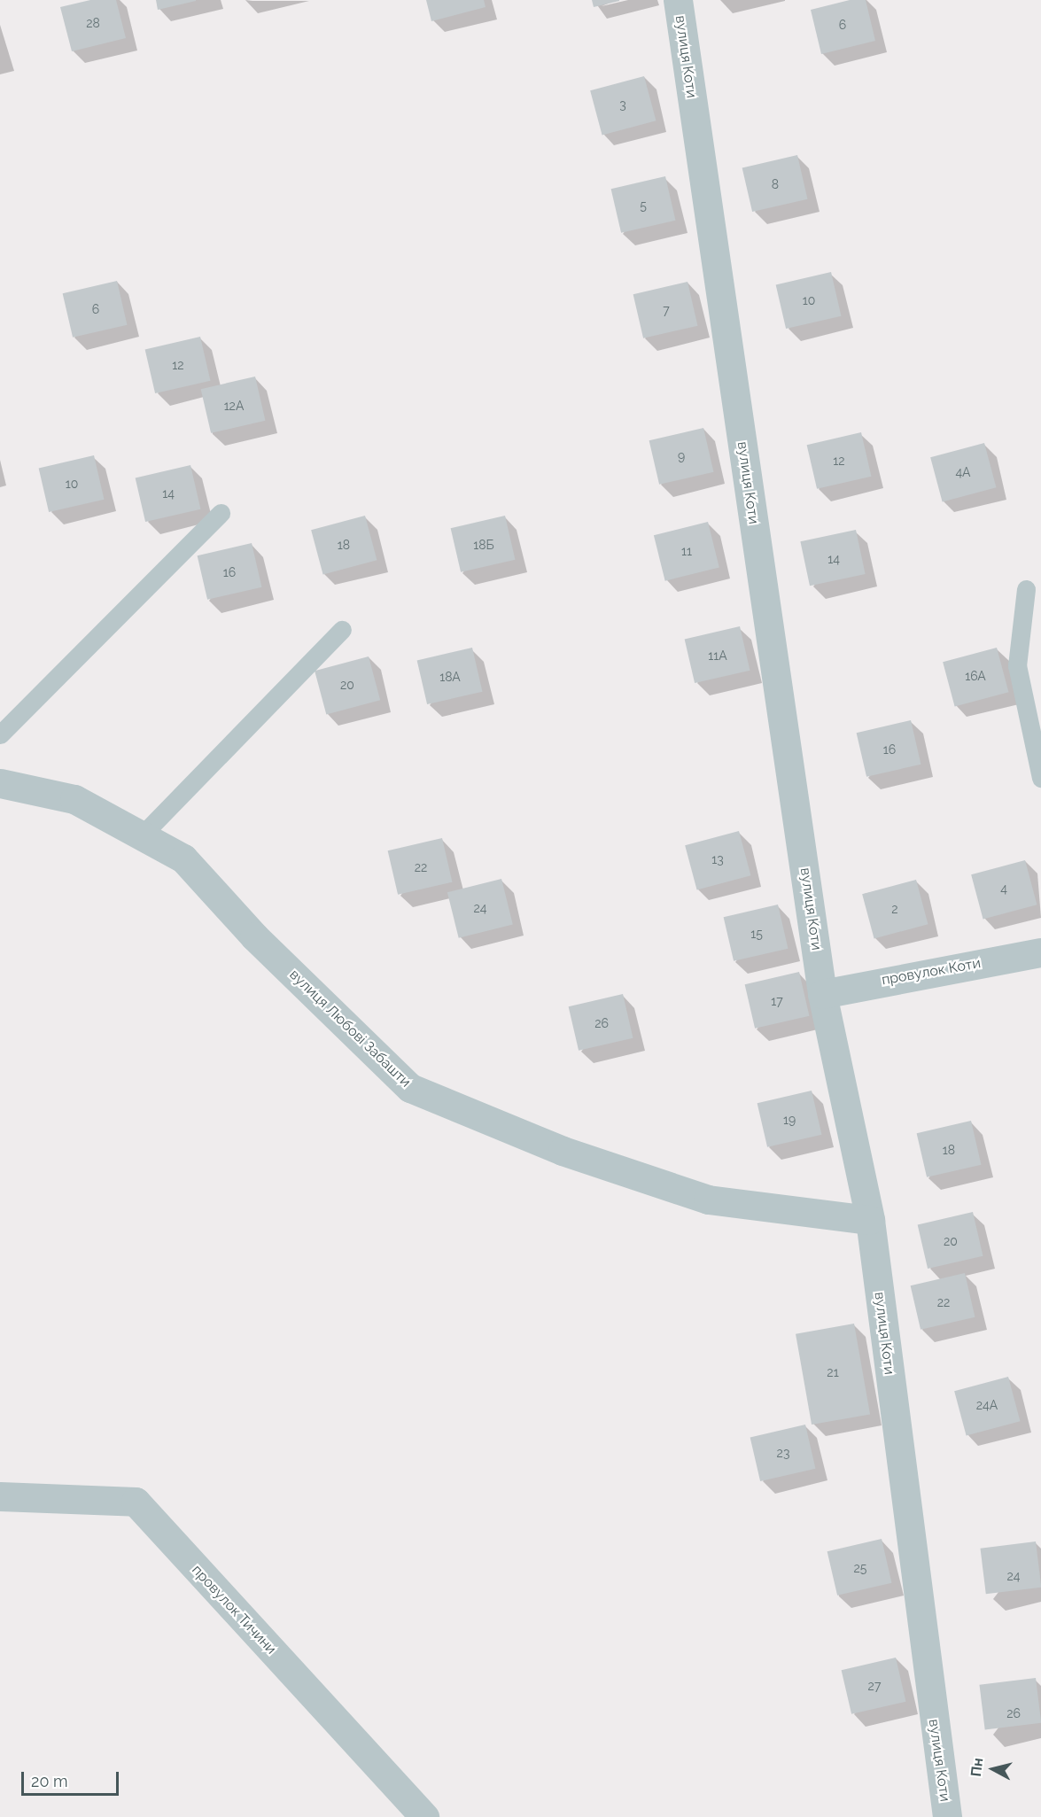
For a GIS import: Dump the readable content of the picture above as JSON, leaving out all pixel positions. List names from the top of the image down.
{
  "streets": {
    "street": [
      "вулиця Коти",
      "провулок Коти",
      "вулиця Любові Забашти",
      "провулок Тичини"
    ]
  },
  "crossings": [
    ["вулиця Коти", "провулок Коти"],
    ["вулиця Коти", "вулиця Любові Забашти"]
  ],
  "house_numbers": [
    "28",
    "6",
    "3",
    "8",
    "5",
    "10",
    "6",
    "7",
    "12",
    "12А",
    "9",
    "12",
    "4А",
    "10",
    "14",
    "18",
    "18Б",
    "11",
    "14",
    "16",
    "11А",
    "16А",
    "18А",
    "20",
    "16",
    "13",
    "22",
    "4",
    "24",
    "2",
    "15",
    "17",
    "26",
    "19",
    "18",
    "20",
    "22",
    "21",
    "24А",
    "23",
    "25",
    "24",
    "27",
    "26"
  ],
  "scale_bar": "20 m",
  "north": "left"
}
